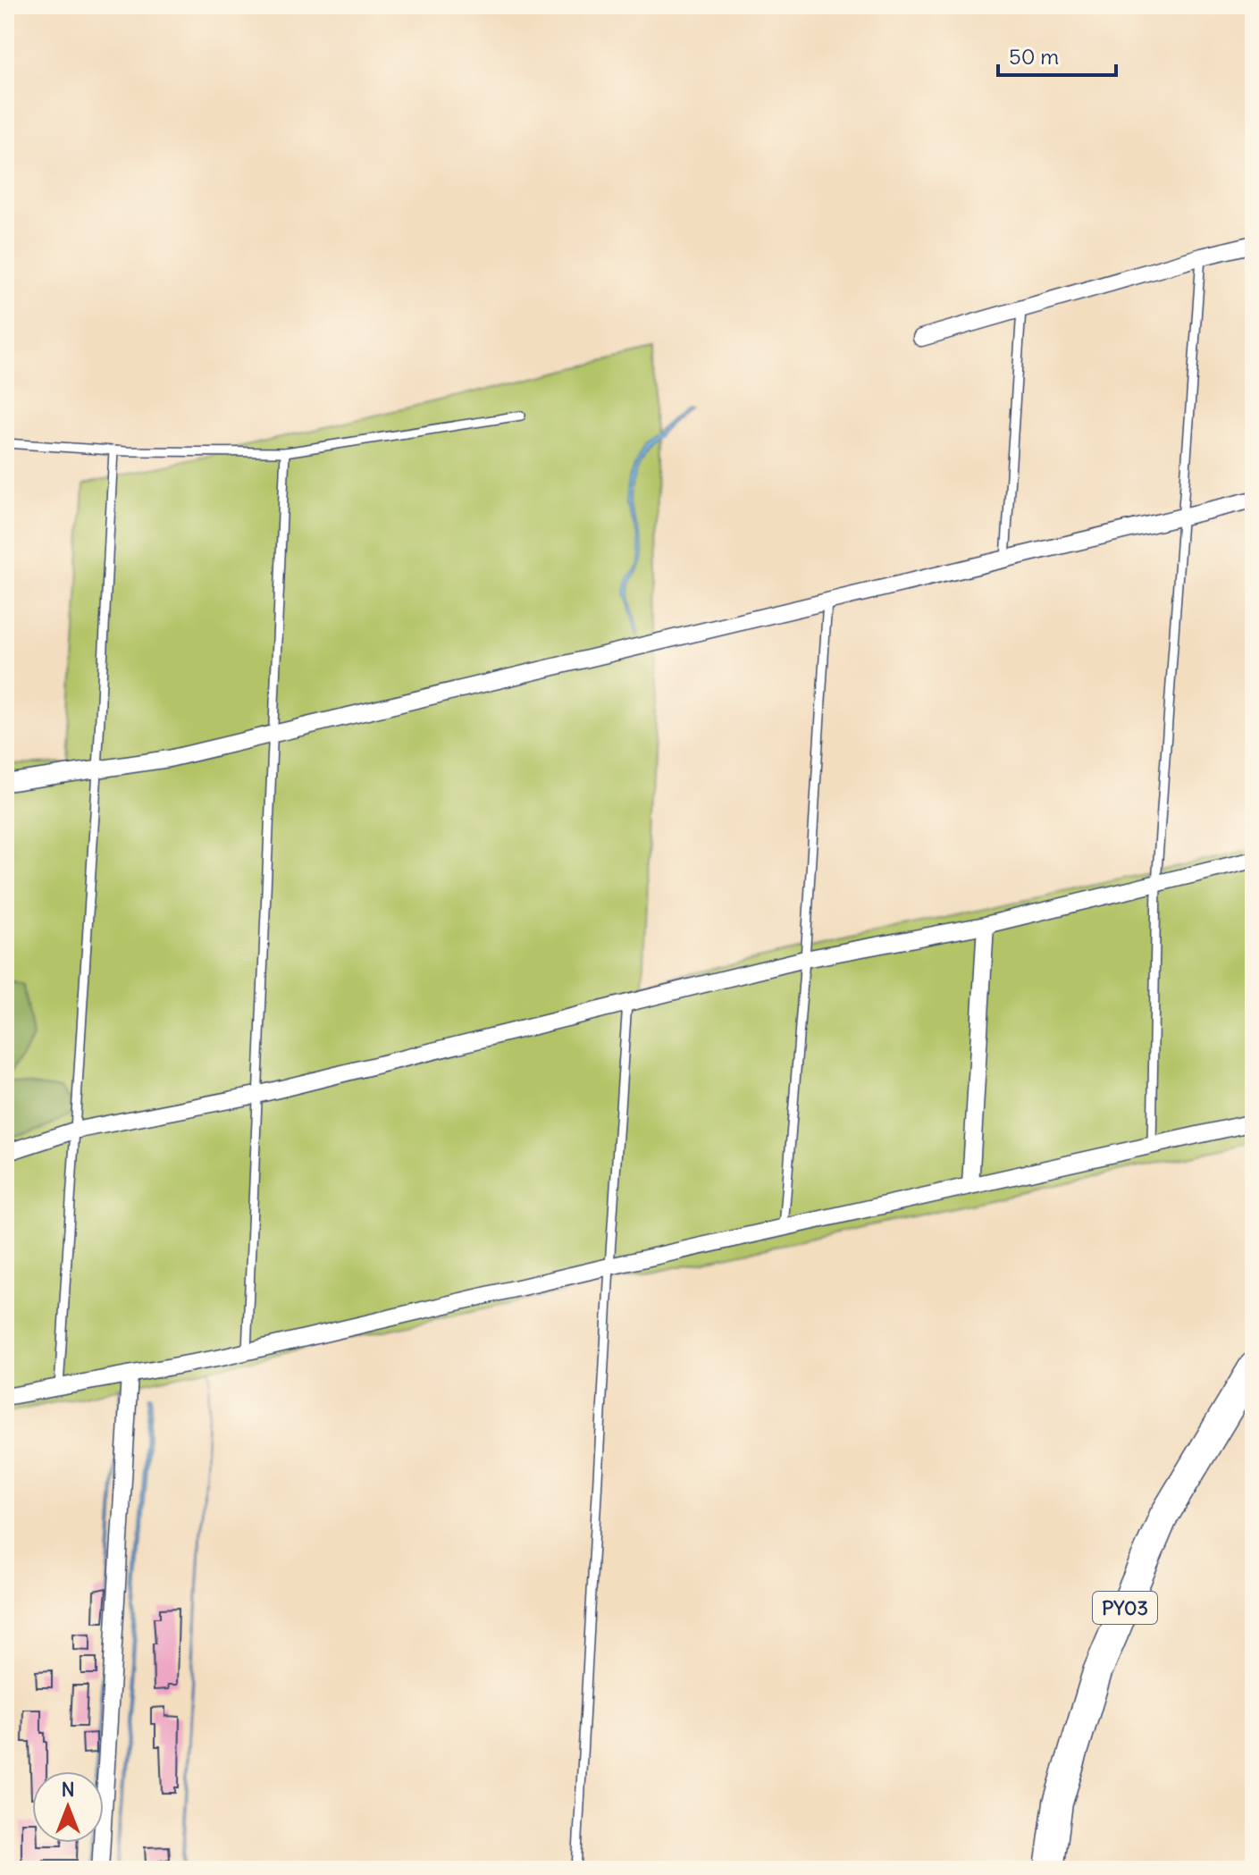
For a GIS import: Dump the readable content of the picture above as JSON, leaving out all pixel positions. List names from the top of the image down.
{
  "streets": {
    "highway": ["PY03"]
  },
  "scale_bar": "50 m",
  "north": "top"
}
